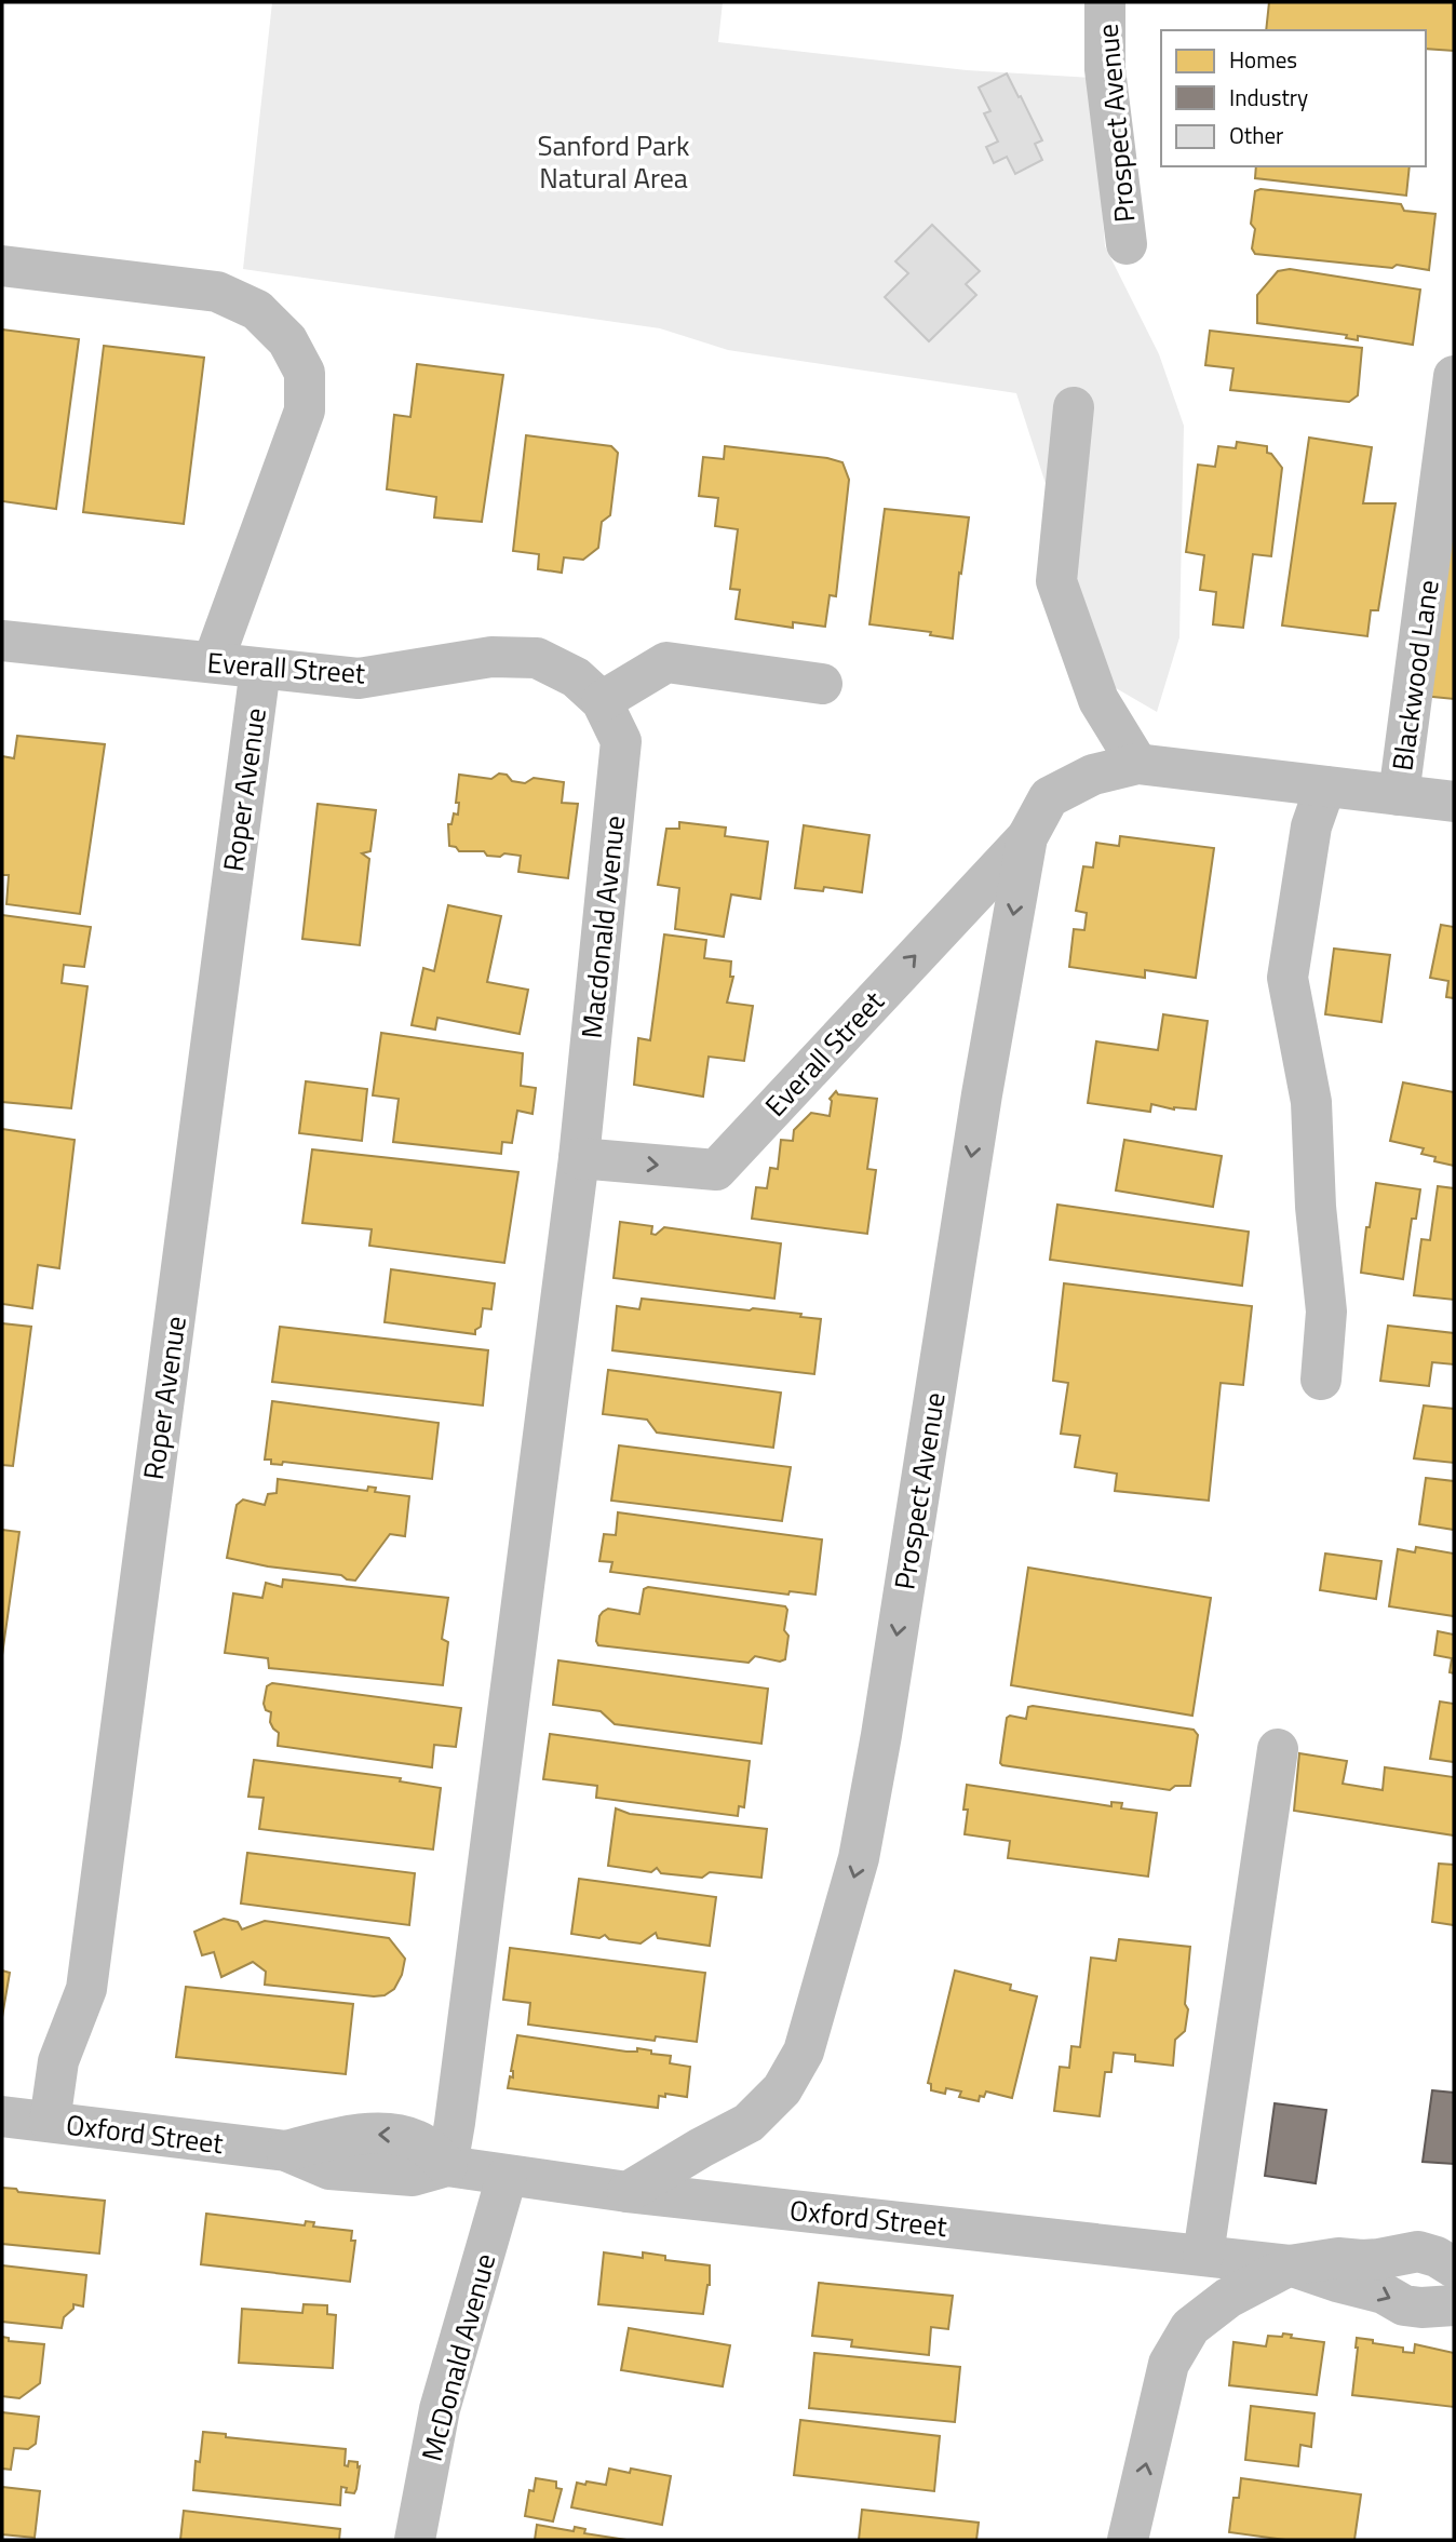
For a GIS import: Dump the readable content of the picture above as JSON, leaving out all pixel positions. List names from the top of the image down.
{
  "streets": {
    "street": [
      "Prospect Avenue",
      "Everall Street",
      "Blackwood Lane",
      "Roper Avenue",
      "Macdonald Avenue",
      "Oxford Street",
      "McDonald Avenue"
    ]
  },
  "crossings": [
    ["Prospect Avenue", "Everall Street"],
    ["Prospect Avenue", "Oxford Street"],
    ["Everall Street", "Roper Avenue"],
    ["Everall Street", "Macdonald Avenue"],
    ["Roper Avenue", "Oxford Street"],
    ["Macdonald Avenue", "Oxford Street"],
    ["Oxford Street", "McDonald Avenue"]
  ],
  "one_way": ["Prospect Avenue", "Everall Street"],
  "parks": ["Sanford Park Natural Area"],
  "legend": ["Homes", "Industry", "Other"]
}
